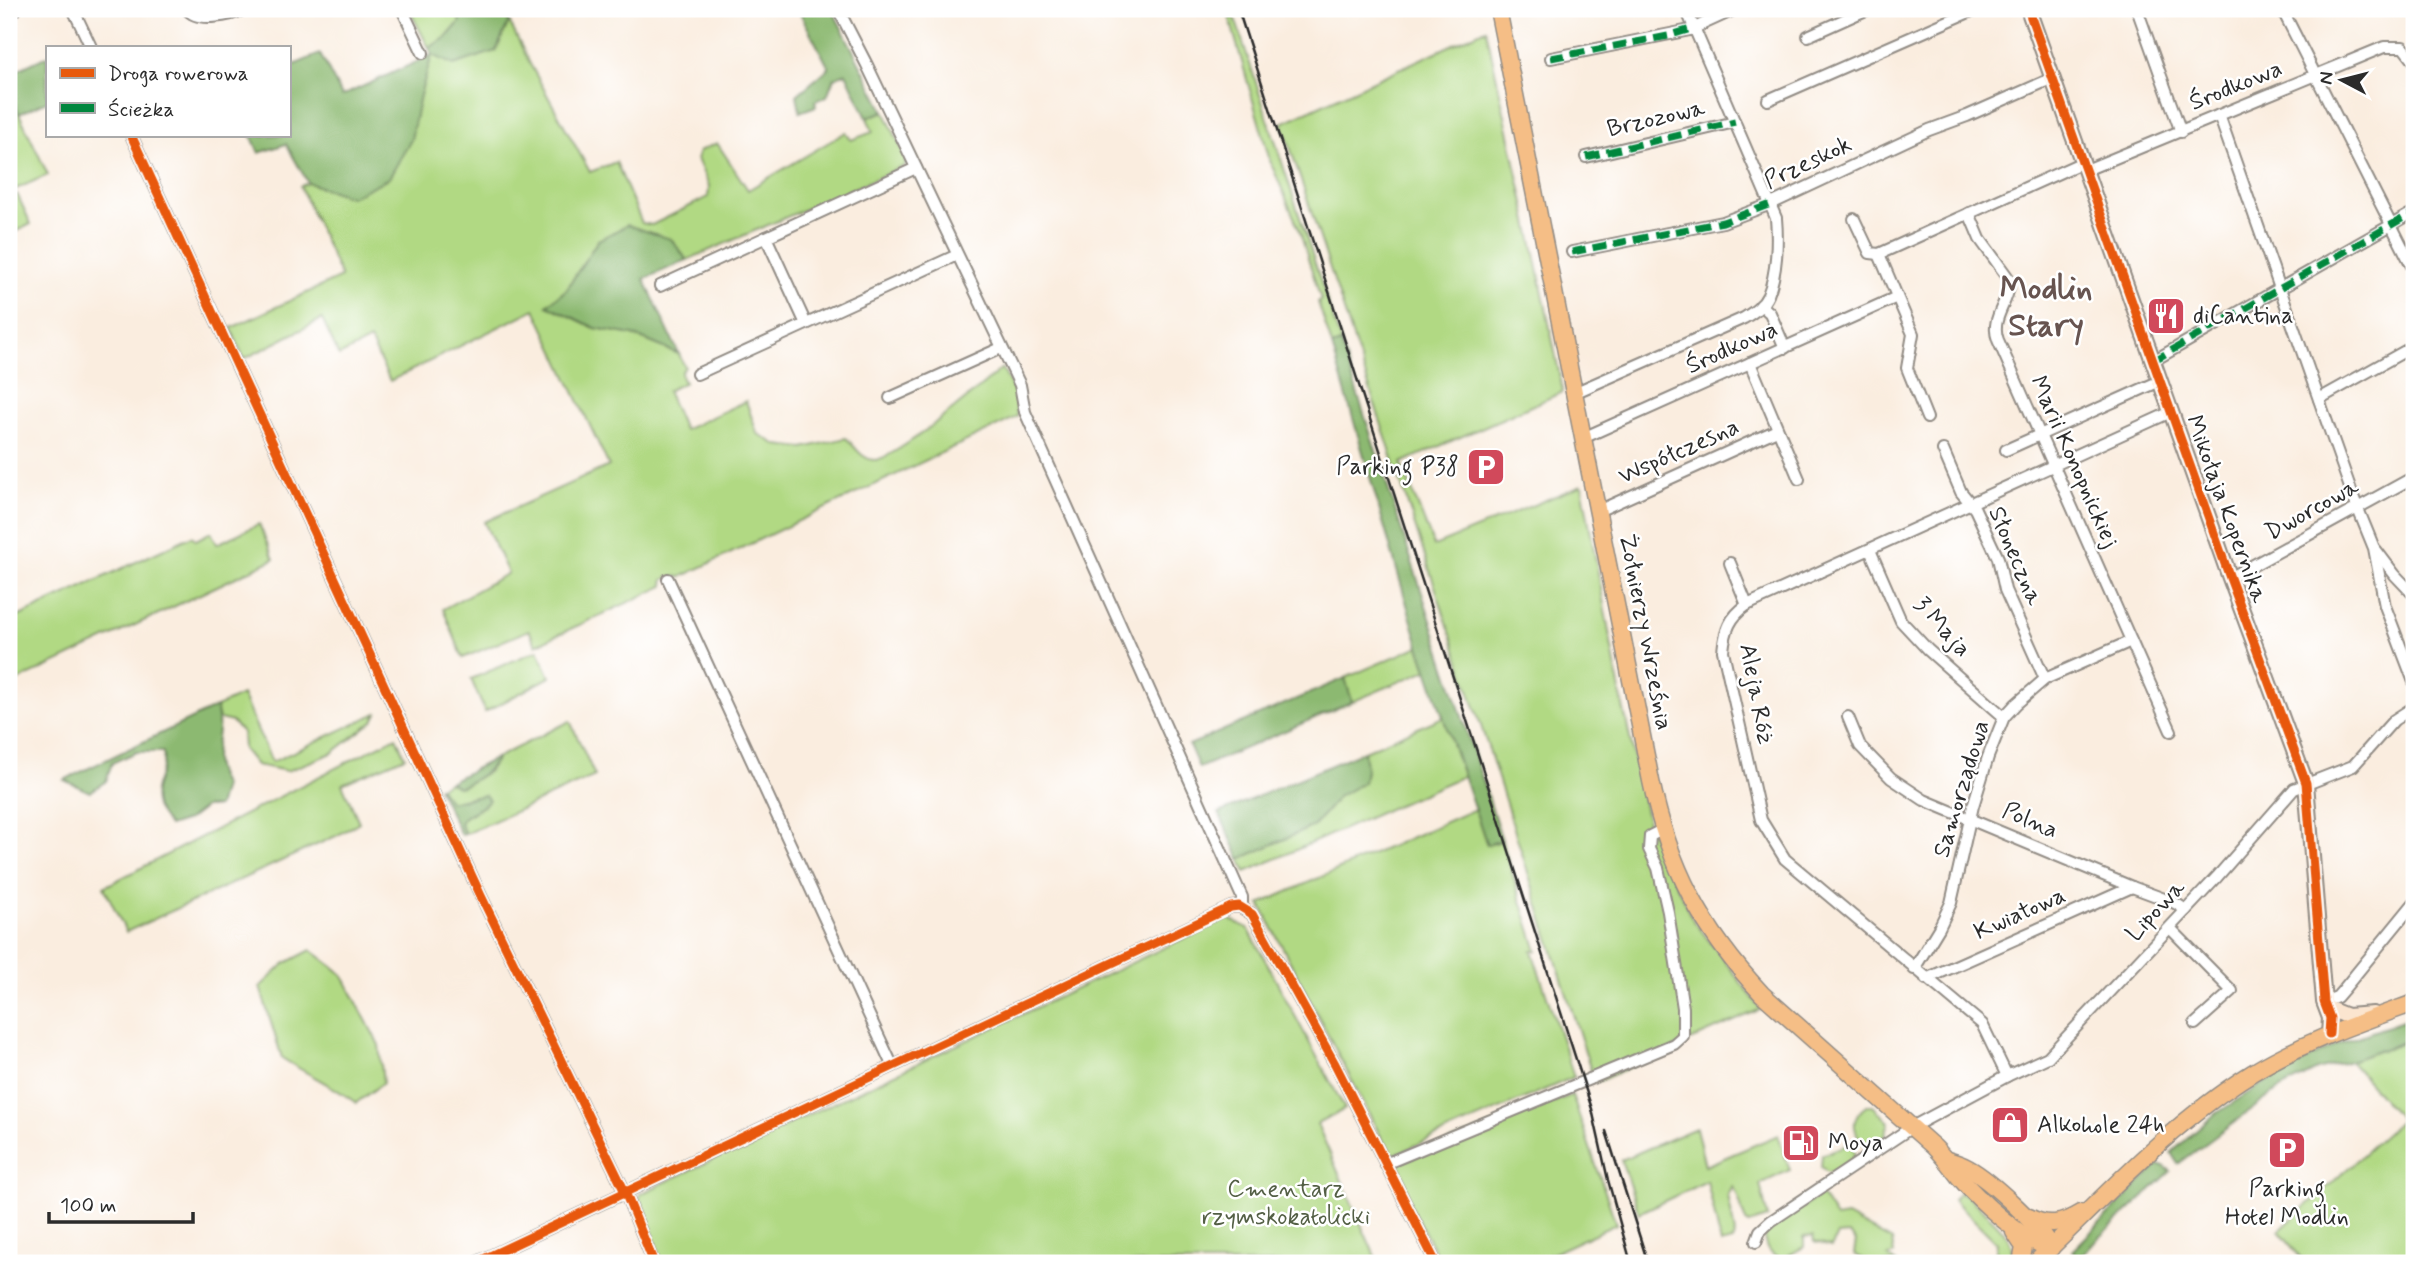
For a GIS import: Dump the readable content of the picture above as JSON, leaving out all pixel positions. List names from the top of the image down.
{
  "streets": {
    "main road": ["Żołnierzy Września"],
    "street": [
      "Środkowa",
      "Brzozowa",
      "Przeskok",
      "Współczesna",
      "Marii Konopnickiej",
      "Mikołaja Kopernika",
      "Dworcowa",
      "Słoneczna",
      "3 Maja",
      "Aleja Róż",
      "Samorządowa",
      "Polna",
      "Lipowa",
      "Kwiatowa"
    ]
  },
  "crossings": [
    ["Środkowa", "Współczesna"],
    ["Środkowa", "Marii Konopnickiej"],
    ["Środkowa", "Mikołaja Kopernika"],
    ["Środkowa", "Żołnierzy Września"],
    ["Przeskok", "Mikołaja Kopernika"],
    ["Współczesna", "Żołnierzy Września"],
    ["Marii Konopnickiej", "Aleja Róż"],
    ["Marii Konopnickiej", "Samorządowa"],
    ["Mikołaja Kopernika", "Dworcowa"],
    ["Mikołaja Kopernika", "Aleja Róż"],
    ["Mikołaja Kopernika", "Lipowa"],
    ["Słoneczna", "Aleja Róż"],
    ["Słoneczna", "Samorządowa"],
    ["3 Maja", "Aleja Róż"],
    ["3 Maja", "Samorządowa"],
    ["Żołnierzy Września", "Lipowa"],
    ["Aleja Róż", "Samorządowa"],
    ["Aleja Róż", "Lipowa"],
    ["Aleja Róż", "Kwiatowa"],
    ["Samorządowa", "Polna"],
    ["Polna", "Lipowa"],
    ["Polna", "Kwiatowa"]
  ],
  "districts": ["Modlin Stary"],
  "parks": ["Cmentarz rzymskokatolicki"],
  "places": {
    "restaurant": ["diCantina"],
    "parking": ["Parking P38", "Parking Hotel Modlin"],
    "shop": ["Alkohole 24h"],
    "fuel station": ["Moya"]
  },
  "legend": ["Droga rowerowa", "Ścieżka"],
  "scale_bar": "100 m",
  "north": "left"
}
